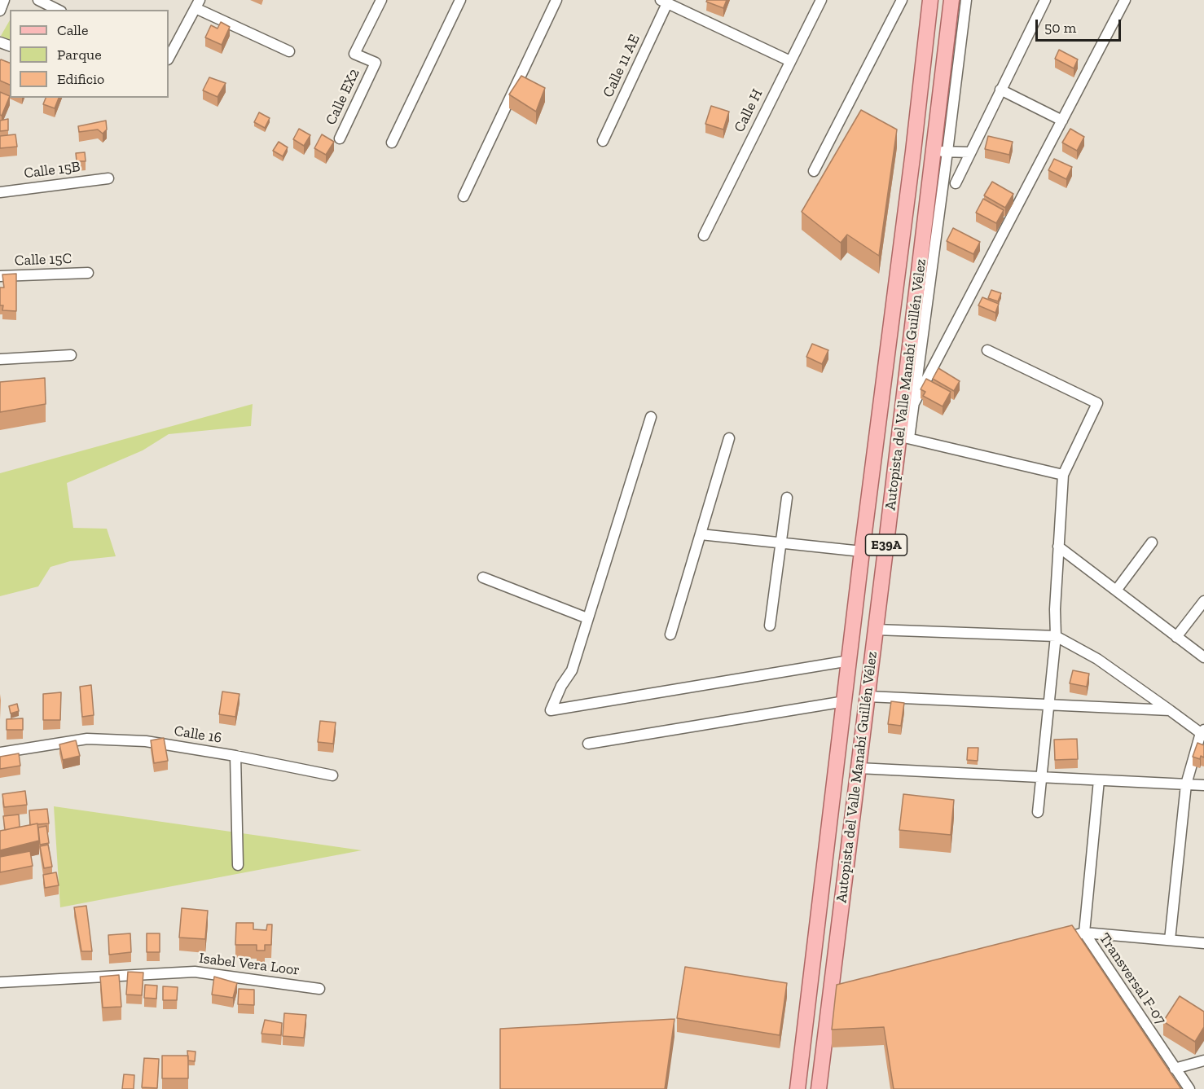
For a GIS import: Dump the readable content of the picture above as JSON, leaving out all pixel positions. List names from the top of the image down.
{
  "streets": {
    "main road": ["Autopista del Valle Manabí Guillén Vélez", "E39A"],
    "street": [
      "Calle 11 AE",
      "Calle EX2",
      "Calle H",
      "Calle 15B",
      "Calle 15C",
      "Calle 16",
      "Isabel Vera Loor",
      "Transversal F-07"
    ]
  },
  "legend": ["Calle", "Parque", "Edificio"],
  "scale_bar": "50 m"
}
